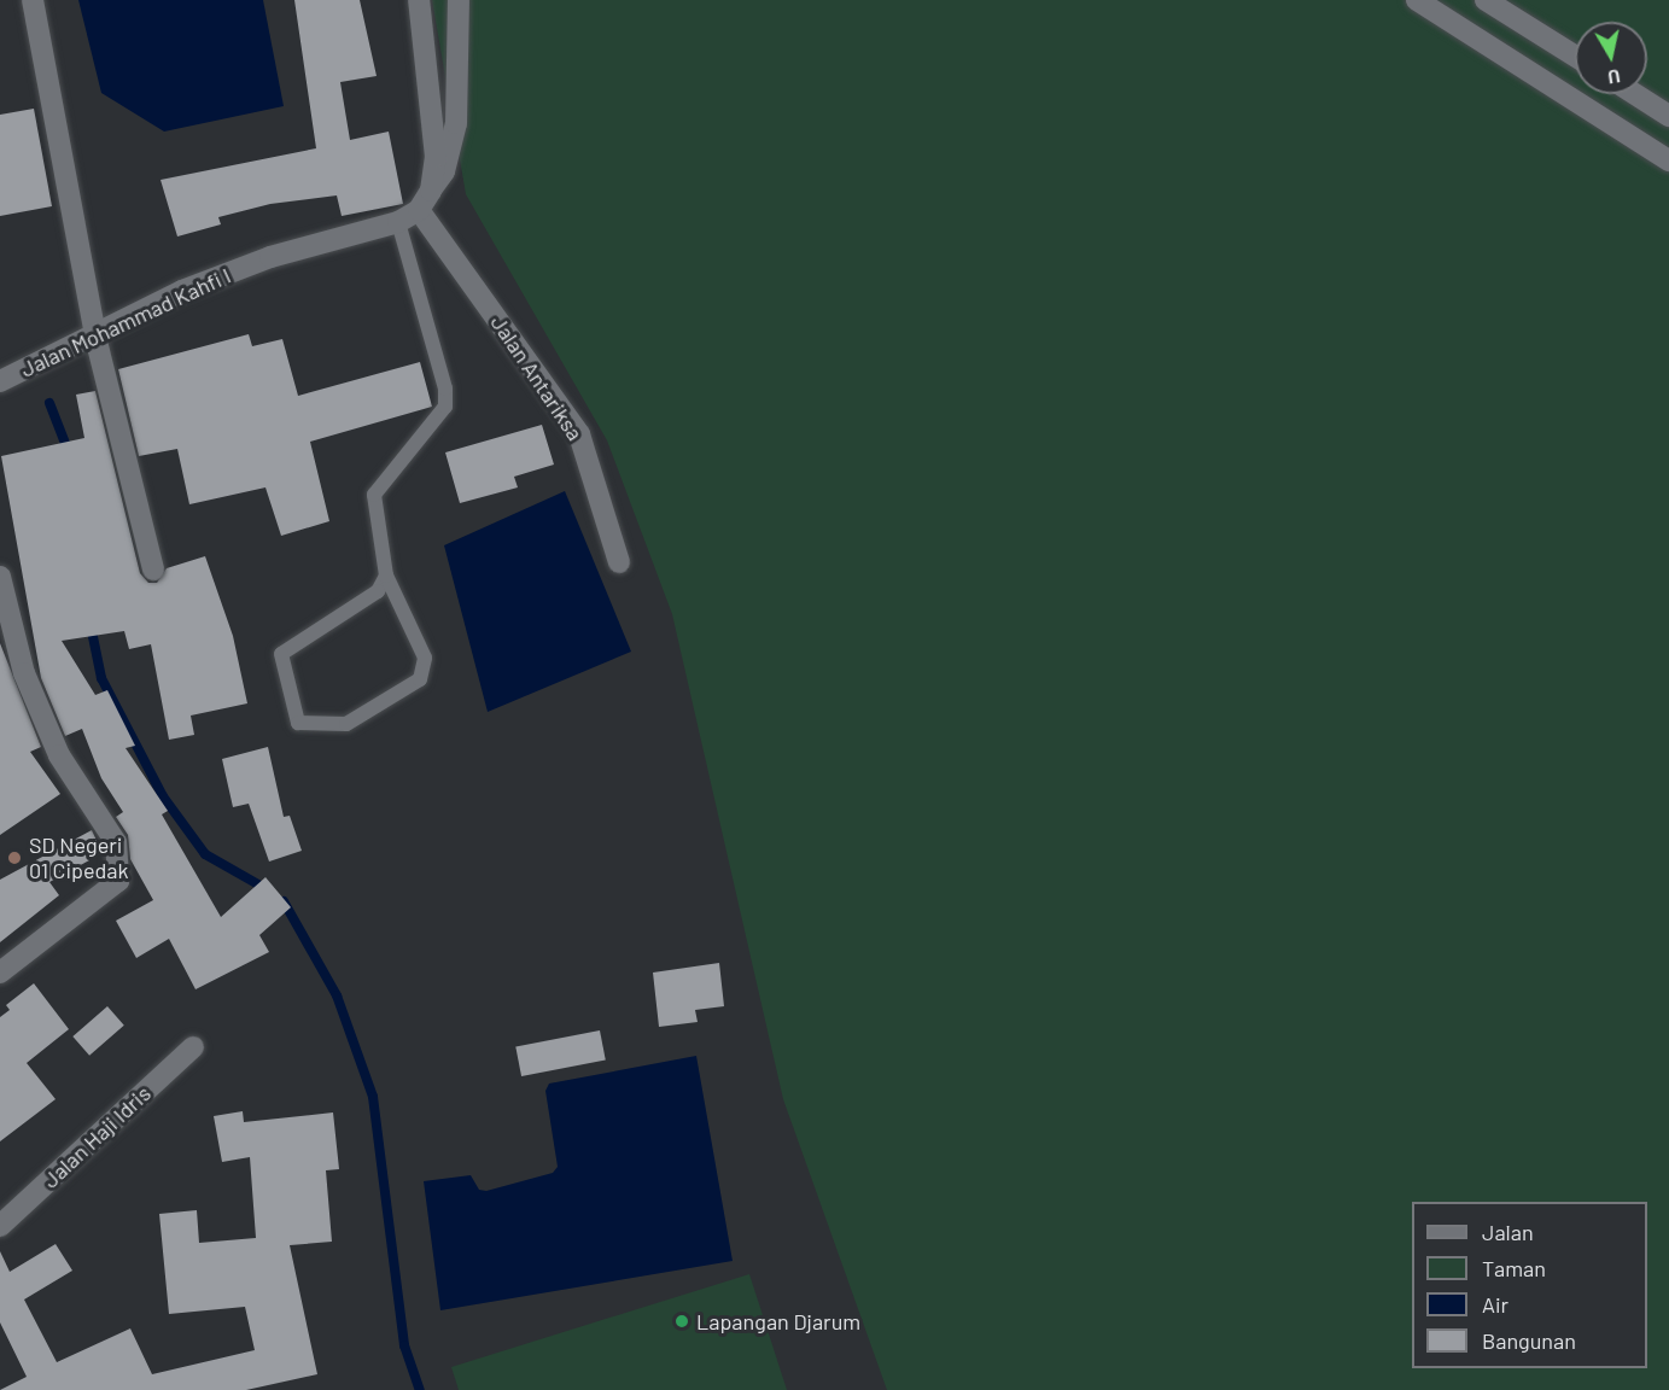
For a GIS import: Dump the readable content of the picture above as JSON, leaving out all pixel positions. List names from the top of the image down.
{
  "streets": {
    "street": ["Jalan Mohammad Kahfi I", "Jalan Antariksa", "Jalan Haji Idris"]
  },
  "crossings": [
    ["Jalan Mohammad Kahfi I", "Jalan Antariksa"]
  ],
  "places": ["SD Negeri 01 Cipedak", "Lapangan Djarum"],
  "legend": [
    "Jalan",
    "Taman",
    "Air",
    "Bangunan"
  ],
  "north": "bottom"
}
